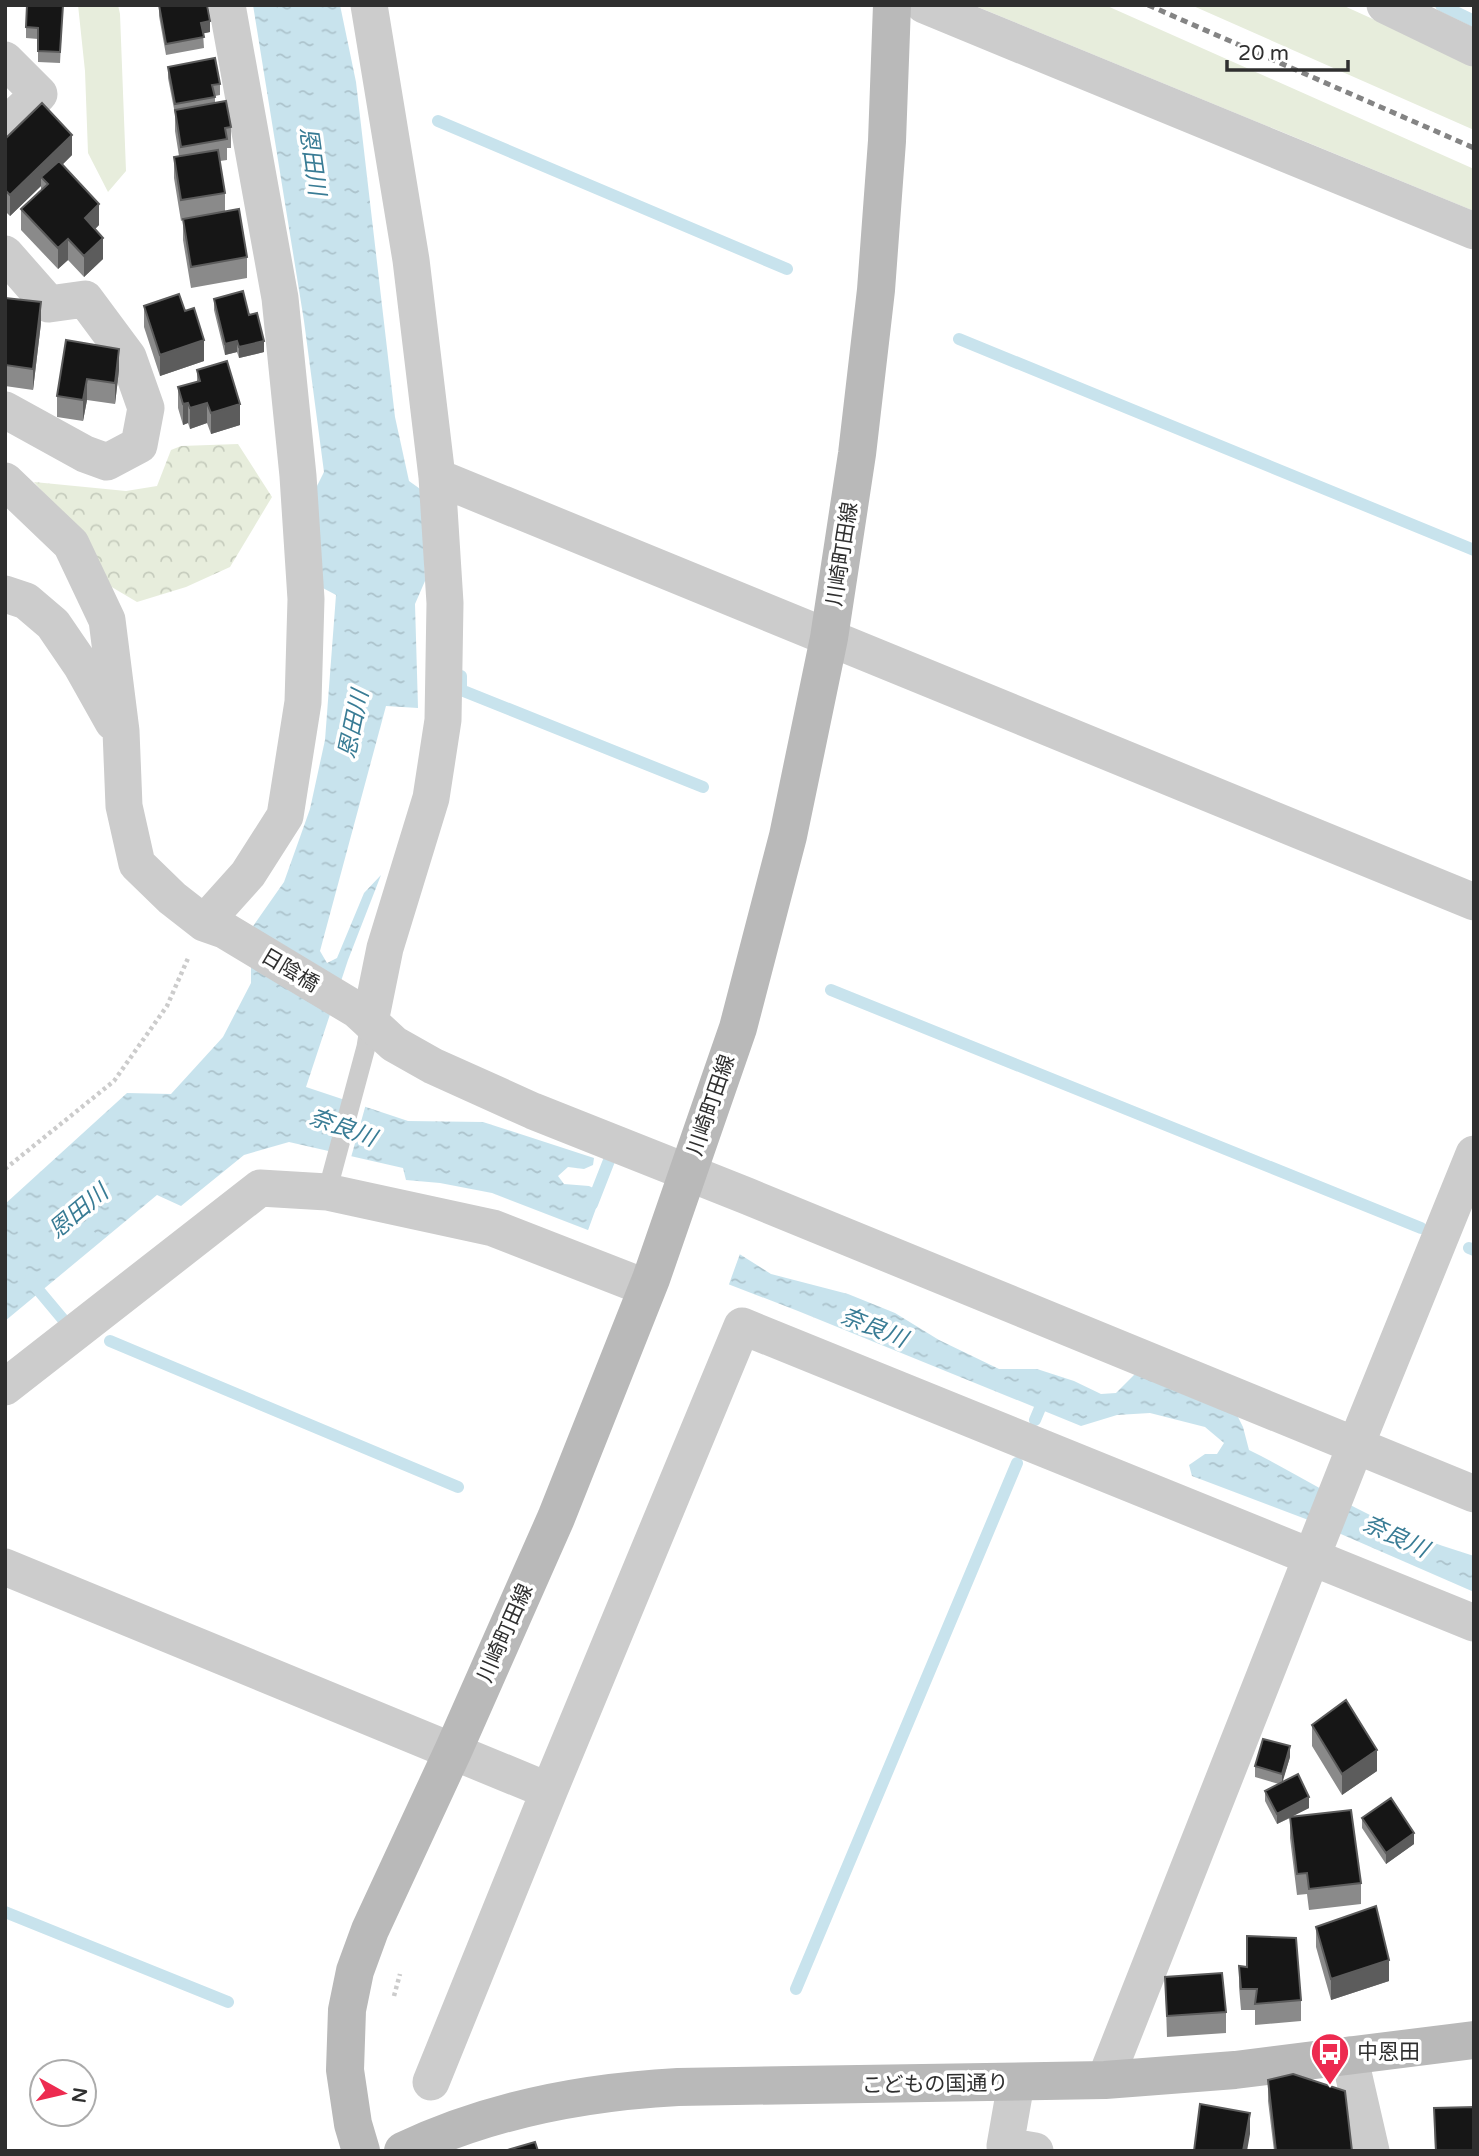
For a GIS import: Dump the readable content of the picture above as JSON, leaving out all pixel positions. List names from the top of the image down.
{
  "streets": {
    "main road": ["川崎町田線", "こどもの国通り"],
    "street": ["日陰橋"]
  },
  "crossings": [
    ["川崎町田線", "日陰橋"]
  ],
  "water": ["恩田川", "奈良川"],
  "places": {
    "bus stop": ["中恩田"]
  },
  "scale_bar": "20 m",
  "north": "right"
}
